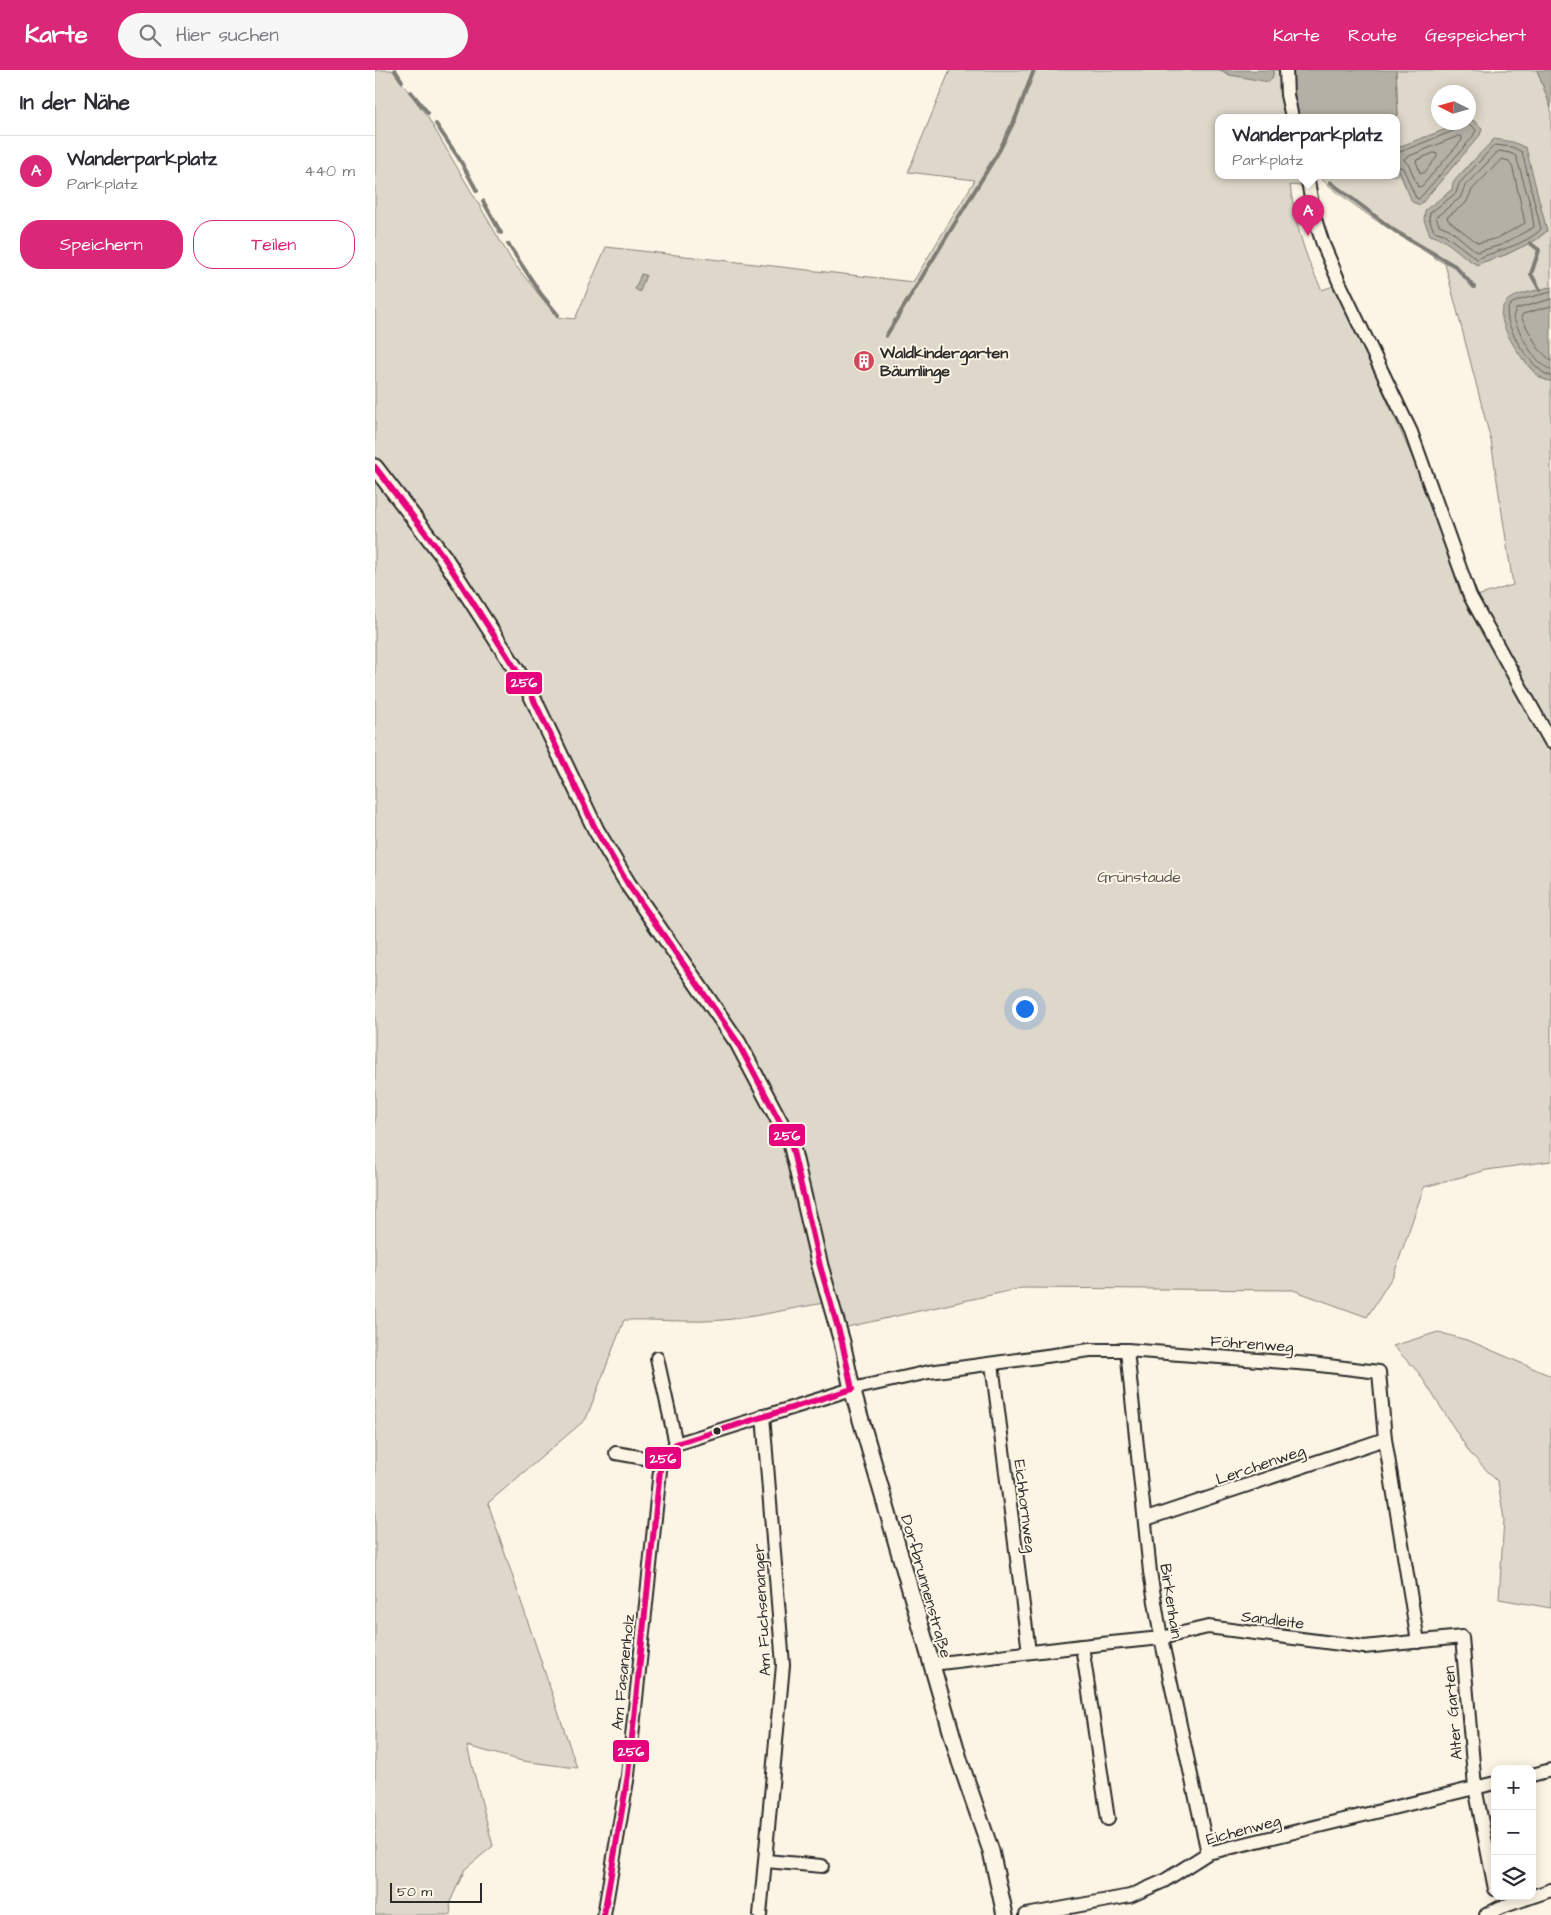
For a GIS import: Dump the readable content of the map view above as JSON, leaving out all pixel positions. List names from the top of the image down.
{
  "streets": {
    "street": [
      "Föhrenweg",
      "Lerchenweg",
      "Eichhornweg",
      "Dorfbrunnenstraße",
      "Birkenhain",
      "Am Fuchsenanger",
      "Sandleite",
      "Am Fasanenholz",
      "Alter Garten",
      "Eichenweg"
    ]
  },
  "crossings": [
    ["Föhrenweg", "Lerchenweg"],
    ["Föhrenweg", "Eichhornweg"],
    ["Föhrenweg", "Dorfbrunnenstraße"],
    ["Föhrenweg", "Birkenhain"],
    ["Föhrenweg", "Sandleite"],
    ["Lerchenweg", "Birkenhain"],
    ["Eichhornweg", "Sandleite"],
    ["Dorfbrunnenstraße", "Sandleite"],
    ["Birkenhain", "Sandleite"],
    ["Birkenhain", "Eichenweg"],
    ["Sandleite", "Alter Garten"],
    ["Alter Garten", "Eichenweg"]
  ],
  "parks": ["Grünstaude"],
  "places": {
    "building": ["Waldkindergarten Bäumlinge"]
  },
  "lines": ["transit line 256"],
  "scale_bar": "50 m",
  "north": "left",
  "page": {
    "header": "Karte",
    "search": "Hier suchen",
    "nav": ["Karte", "Route", "Gespeichert"],
    "heading": "In der Nähe",
    "popup": ["Wanderparkplatz", "Parkplatz"],
    "list": [
      {
        "mark": "A",
        "name": "Wanderparkplatz",
        "note": "Parkplatz",
        "value": "440 m"
      }
    ],
    "pins": "A",
    "buttons": ["Speichern", "Teilen"],
    "map_buttons": ["+", "−"],
    "scale": "50 m"
  }
}
